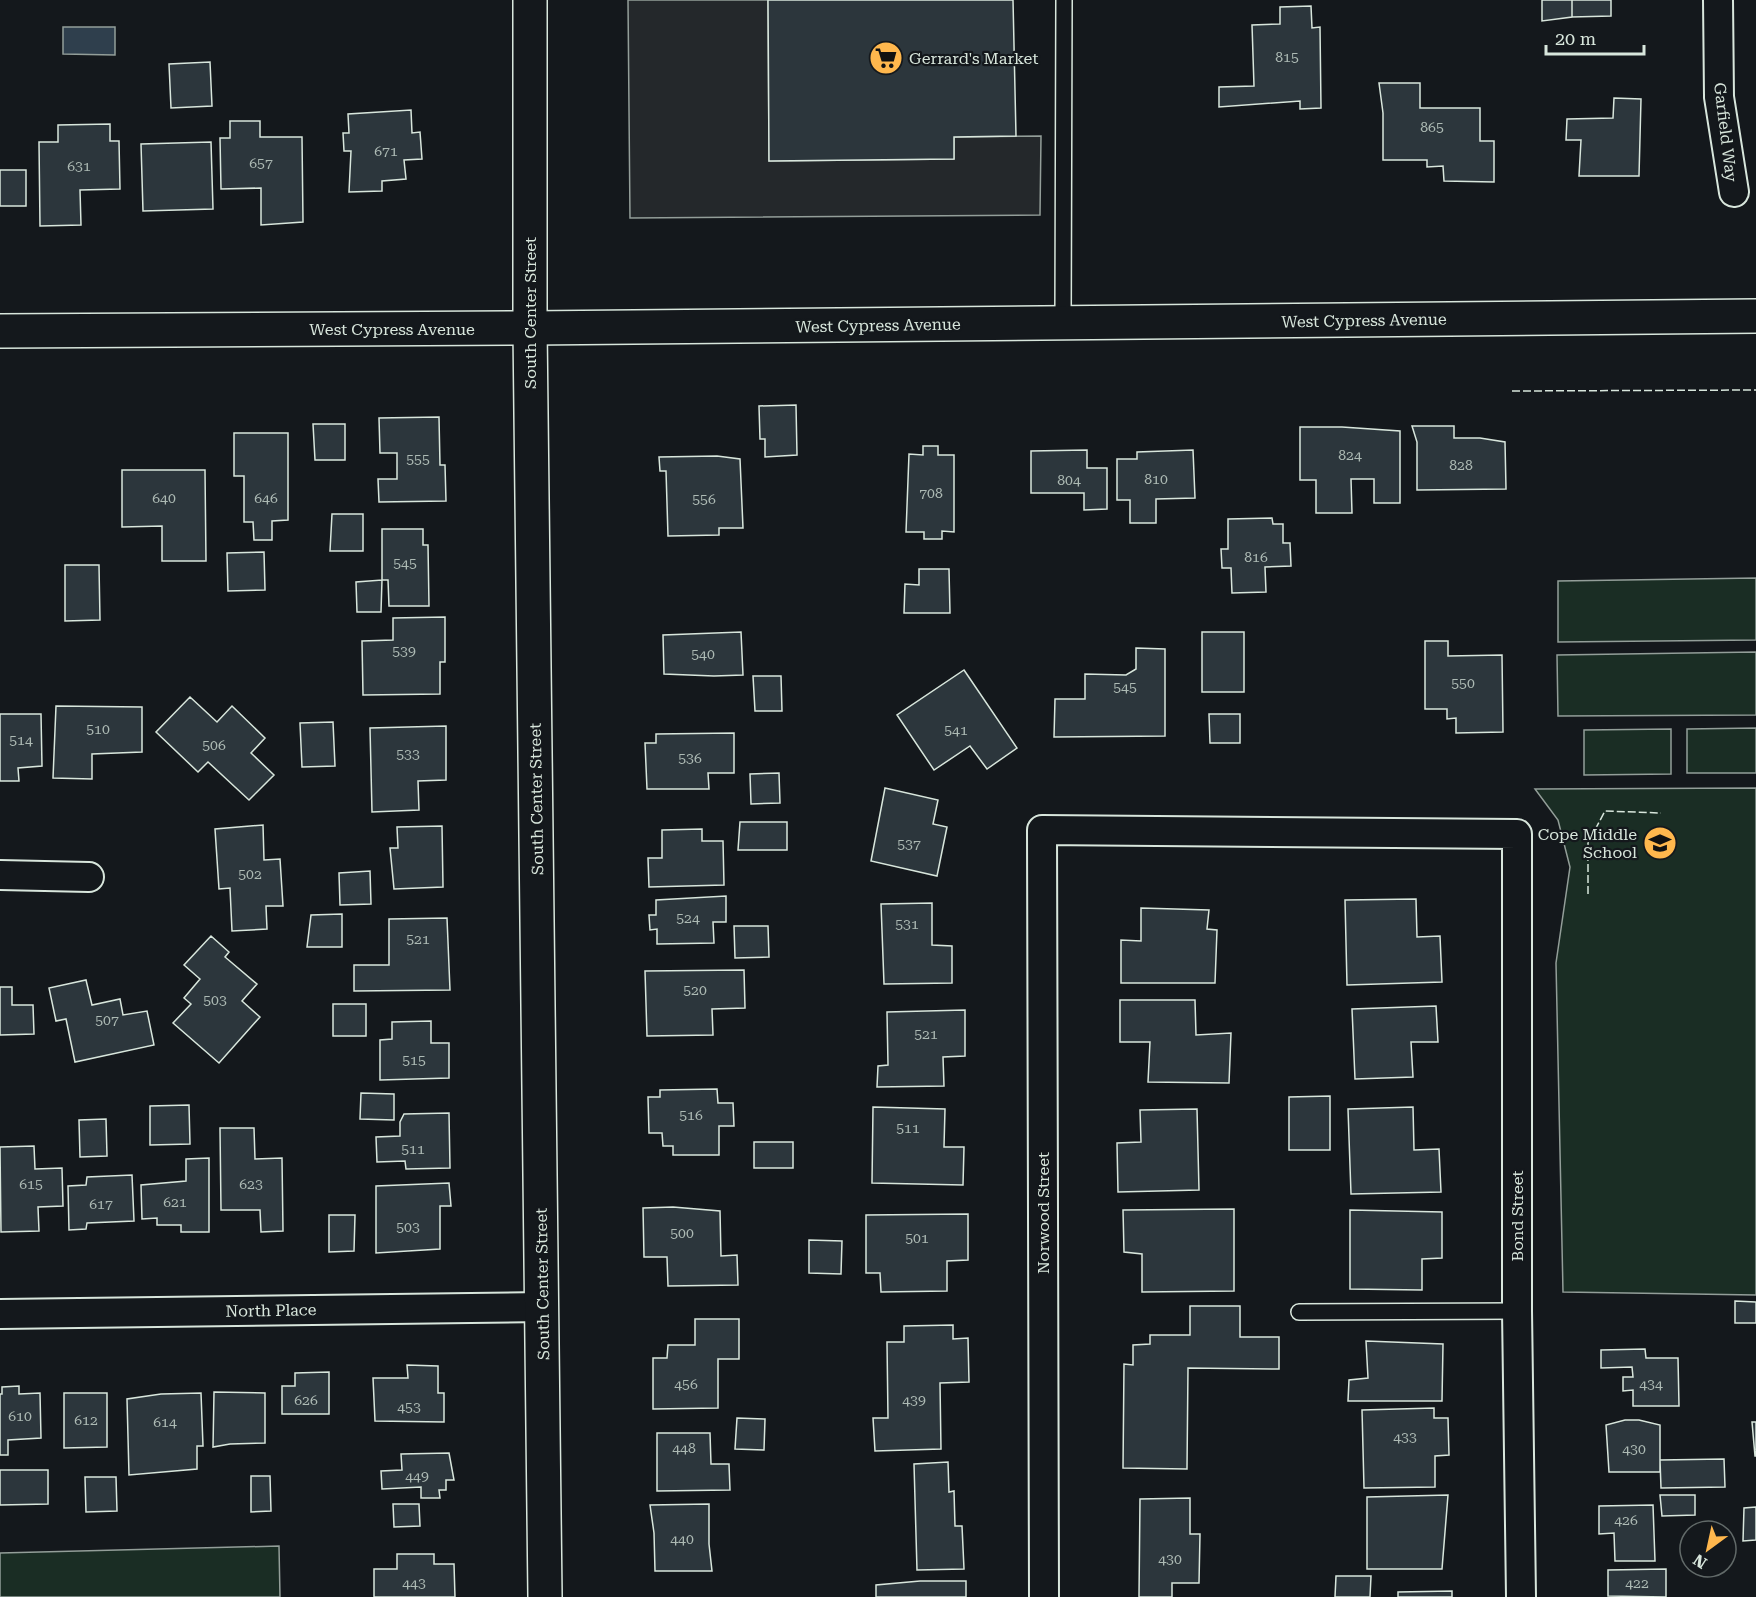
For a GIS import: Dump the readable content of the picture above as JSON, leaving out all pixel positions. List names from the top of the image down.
{
  "streets": {
    "main road": ["South Center Street", "West Cypress Avenue"],
    "street": [
      "Garfield Way",
      "Norwood Street",
      "Bond Street",
      "North Place"
    ]
  },
  "crossings": [
    ["South Center Street", "West Cypress Avenue"],
    ["South Center Street", "North Place"],
    ["Norwood Street", "Bond Street"]
  ],
  "places": {
    "supermarket": ["Gerrard's Market"],
    "school or university": ["Cope Middle School"]
  },
  "house_numbers": [
    "815",
    "865",
    "671",
    "657",
    "631",
    "824",
    "555",
    "828",
    "810",
    "804",
    "708",
    "640",
    "646",
    "556",
    "816",
    "545",
    "539",
    "540",
    "550",
    "545",
    "510",
    "541",
    "514",
    "506",
    "533",
    "536",
    "537",
    "502",
    "524",
    "531",
    "521",
    "520",
    "503",
    "507",
    "521",
    "515",
    "516",
    "511",
    "511",
    "615",
    "623",
    "621",
    "617",
    "503",
    "500",
    "501",
    "456",
    "434",
    "626",
    "439",
    "453",
    "610",
    "612",
    "614",
    "433",
    "448",
    "430",
    "449",
    "426",
    "440",
    "430",
    "443",
    "422"
  ],
  "scale_bar": "20 m",
  "north": "bottom left"
}
